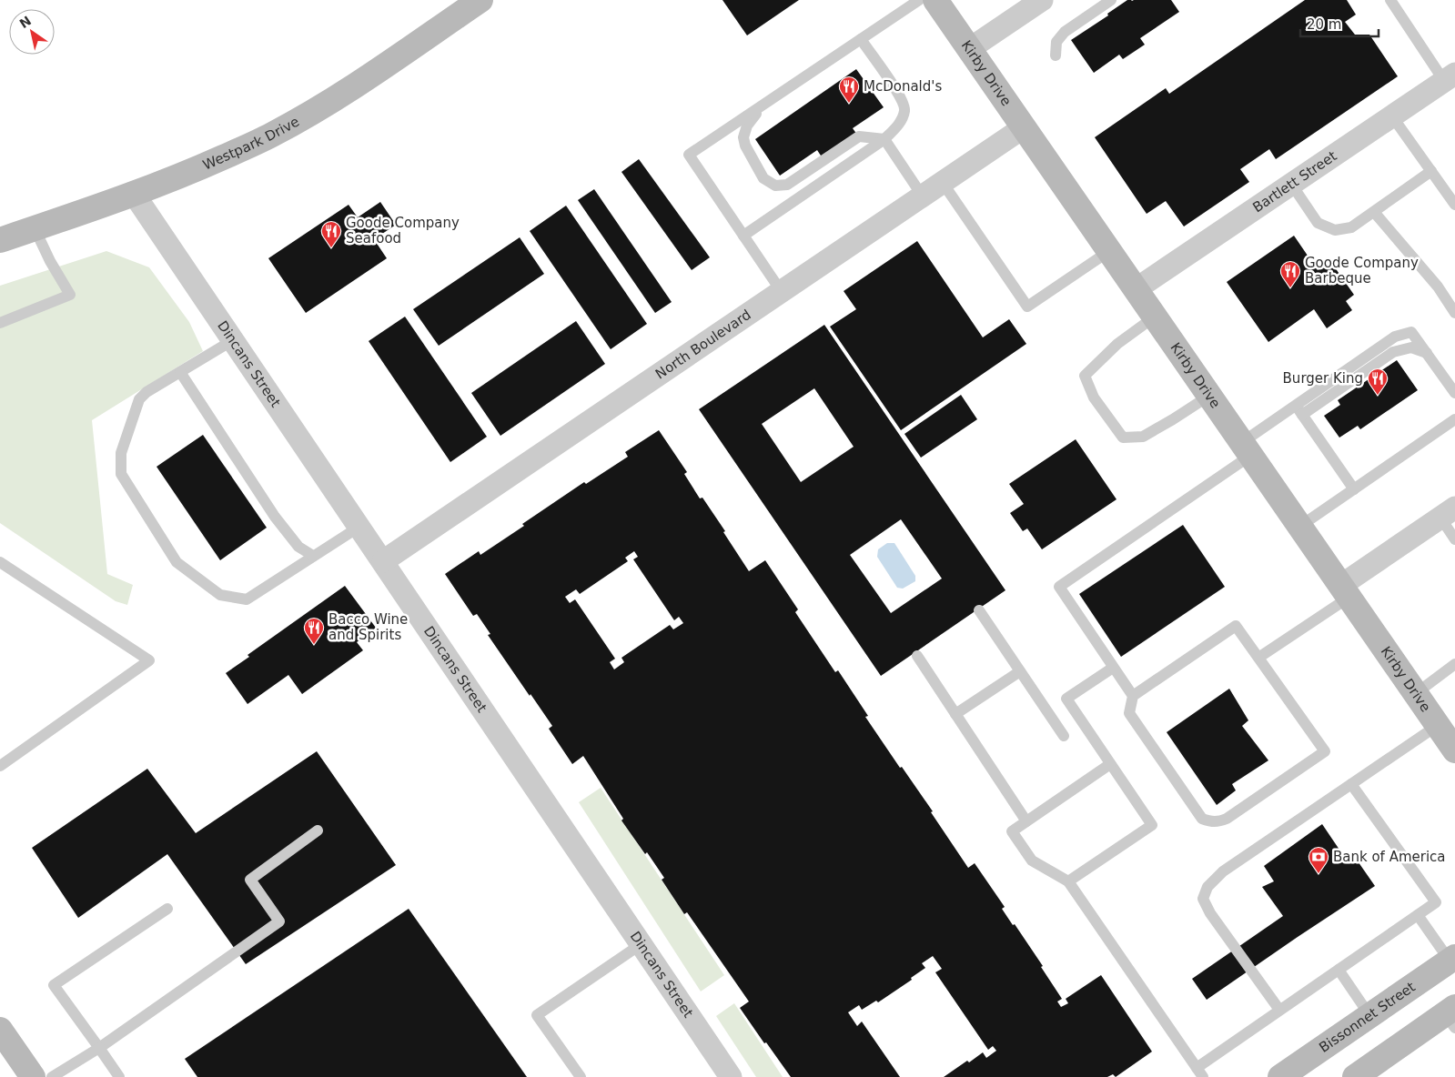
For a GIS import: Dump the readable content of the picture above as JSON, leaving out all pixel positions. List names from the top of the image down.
{
  "streets": {
    "main road": ["Kirby Drive", "Westpark Drive", "Bissonnet Street"],
    "street": ["Bartlett Street", "North Boulevard", "Dincans Street"]
  },
  "crossings": [
    ["Kirby Drive", "Bartlett Street"],
    ["Kirby Drive", "North Boulevard"],
    ["Westpark Drive", "Dincans Street"],
    ["North Boulevard", "Dincans Street"]
  ],
  "places": {
    "restaurant": [
      "McDonald's",
      "Goode Company Seafood",
      "Goode Company Barbeque",
      "Burger King",
      "Bacco Wine and Spirits"
    ],
    "bank": ["Bank of America"]
  },
  "scale_bar": "20 m",
  "north": "top left"
}
